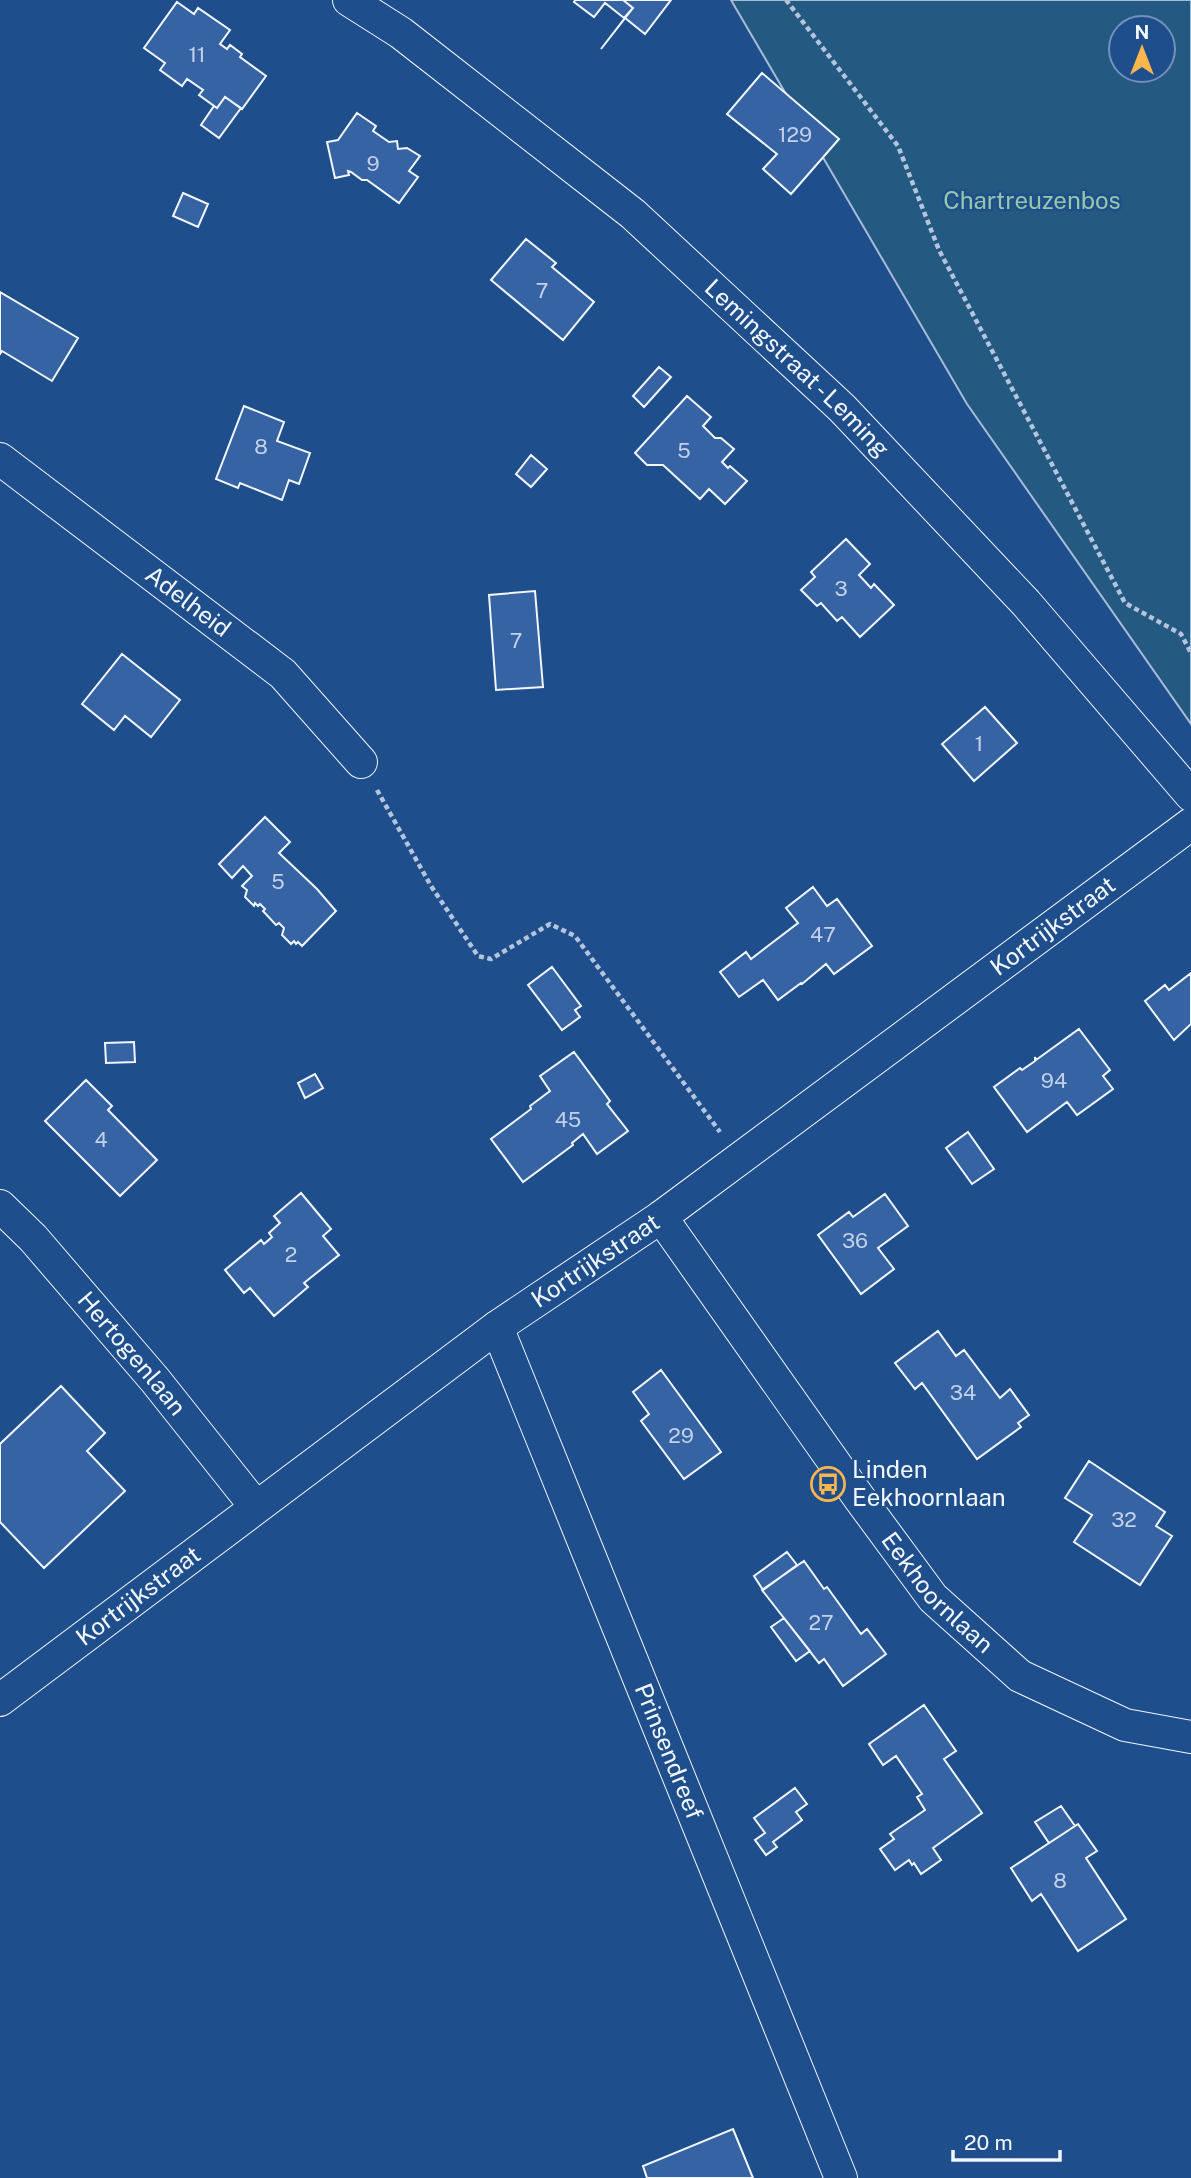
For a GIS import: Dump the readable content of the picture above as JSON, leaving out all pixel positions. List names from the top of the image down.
{
  "streets": {
    "street": [
      "Lemingstraat - Leming",
      "Adelheid",
      "Kortrijkstraat",
      "Hertogenlaan",
      "Eekhoornlaan",
      "Prinsendreef"
    ]
  },
  "crossings": [
    ["Kortrijkstraat", "Hertogenlaan"],
    ["Kortrijkstraat", "Eekhoornlaan"],
    ["Kortrijkstraat", "Prinsendreef"]
  ],
  "parks": ["Chartreuzenbos"],
  "places": {
    "bus stop": ["Linden Eekhoornlaan"]
  },
  "house_numbers": [
    "11",
    "129",
    "9",
    "7",
    "8",
    "5",
    "3",
    "7",
    "1",
    "5",
    "47",
    "94",
    "45",
    "4",
    "36",
    "2",
    "34",
    "29",
    "32",
    "27",
    "8"
  ],
  "scale_bar": "20 m",
  "north": "top"
}
